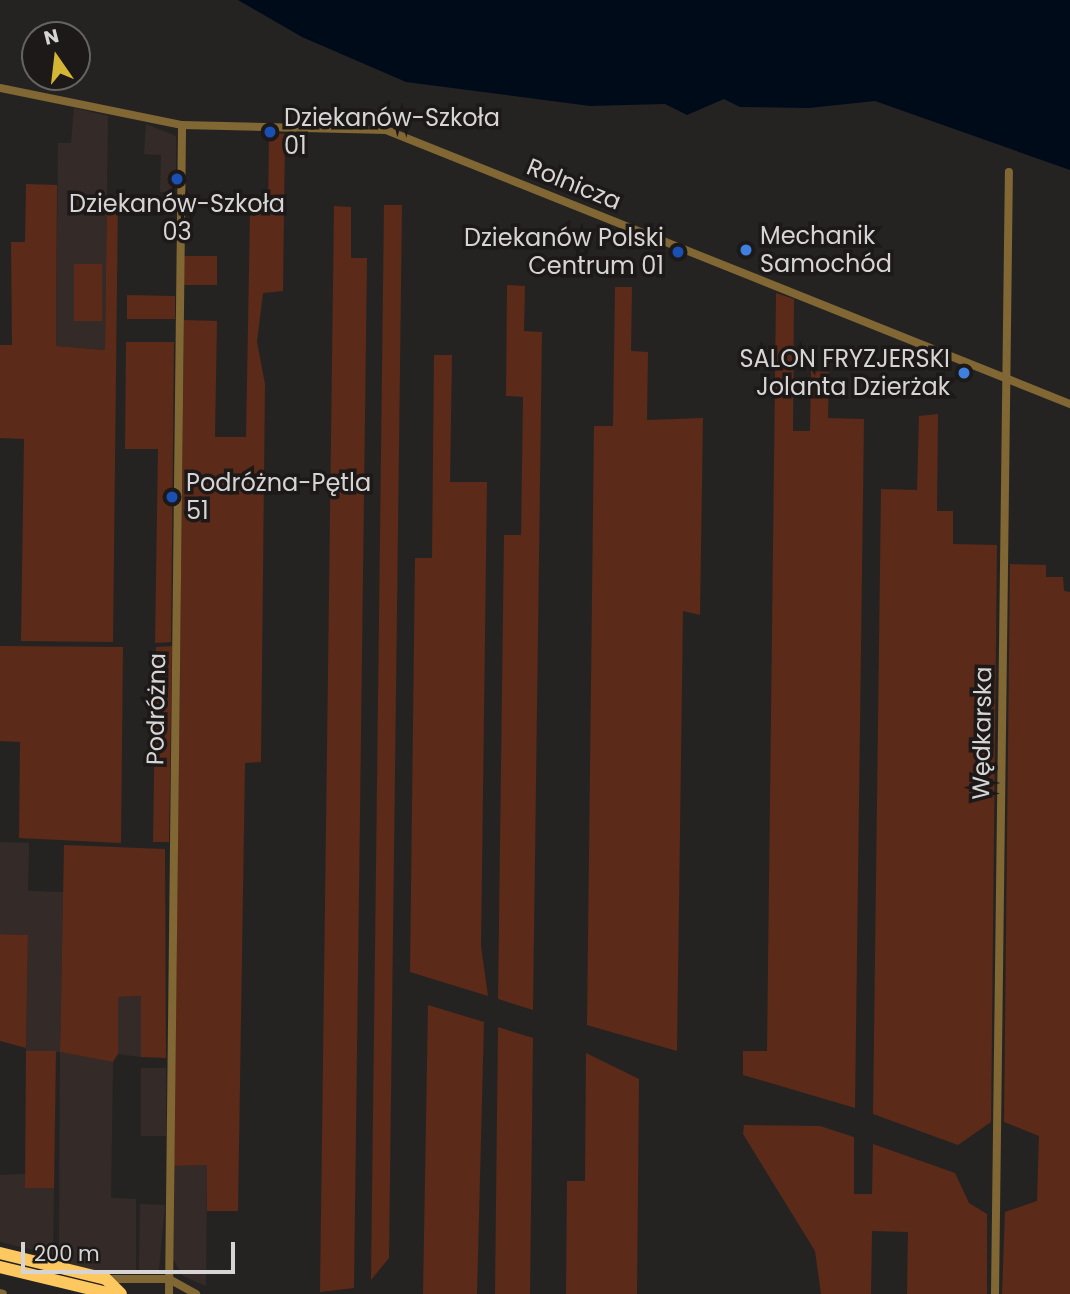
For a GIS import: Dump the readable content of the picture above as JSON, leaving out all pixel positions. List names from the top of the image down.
{
  "streets": {
    "street": ["Rolnicza", "Podróżna", "Wędkarska"]
  },
  "crossings": [
    ["Rolnicza", "Podróżna"],
    ["Rolnicza", "Wędkarska"]
  ],
  "places": [
    "Dziekanów-Szkoła 01",
    "Dziekanów-Szkoła 03",
    "Mechanik Samochód",
    "Dziekanów Polski Centrum 01",
    "SALON FRYZJERSKI Jolanta Dzierżak",
    "Podróżna-Pętla 51"
  ],
  "scale_bar": "200 m",
  "north": "top"
}
